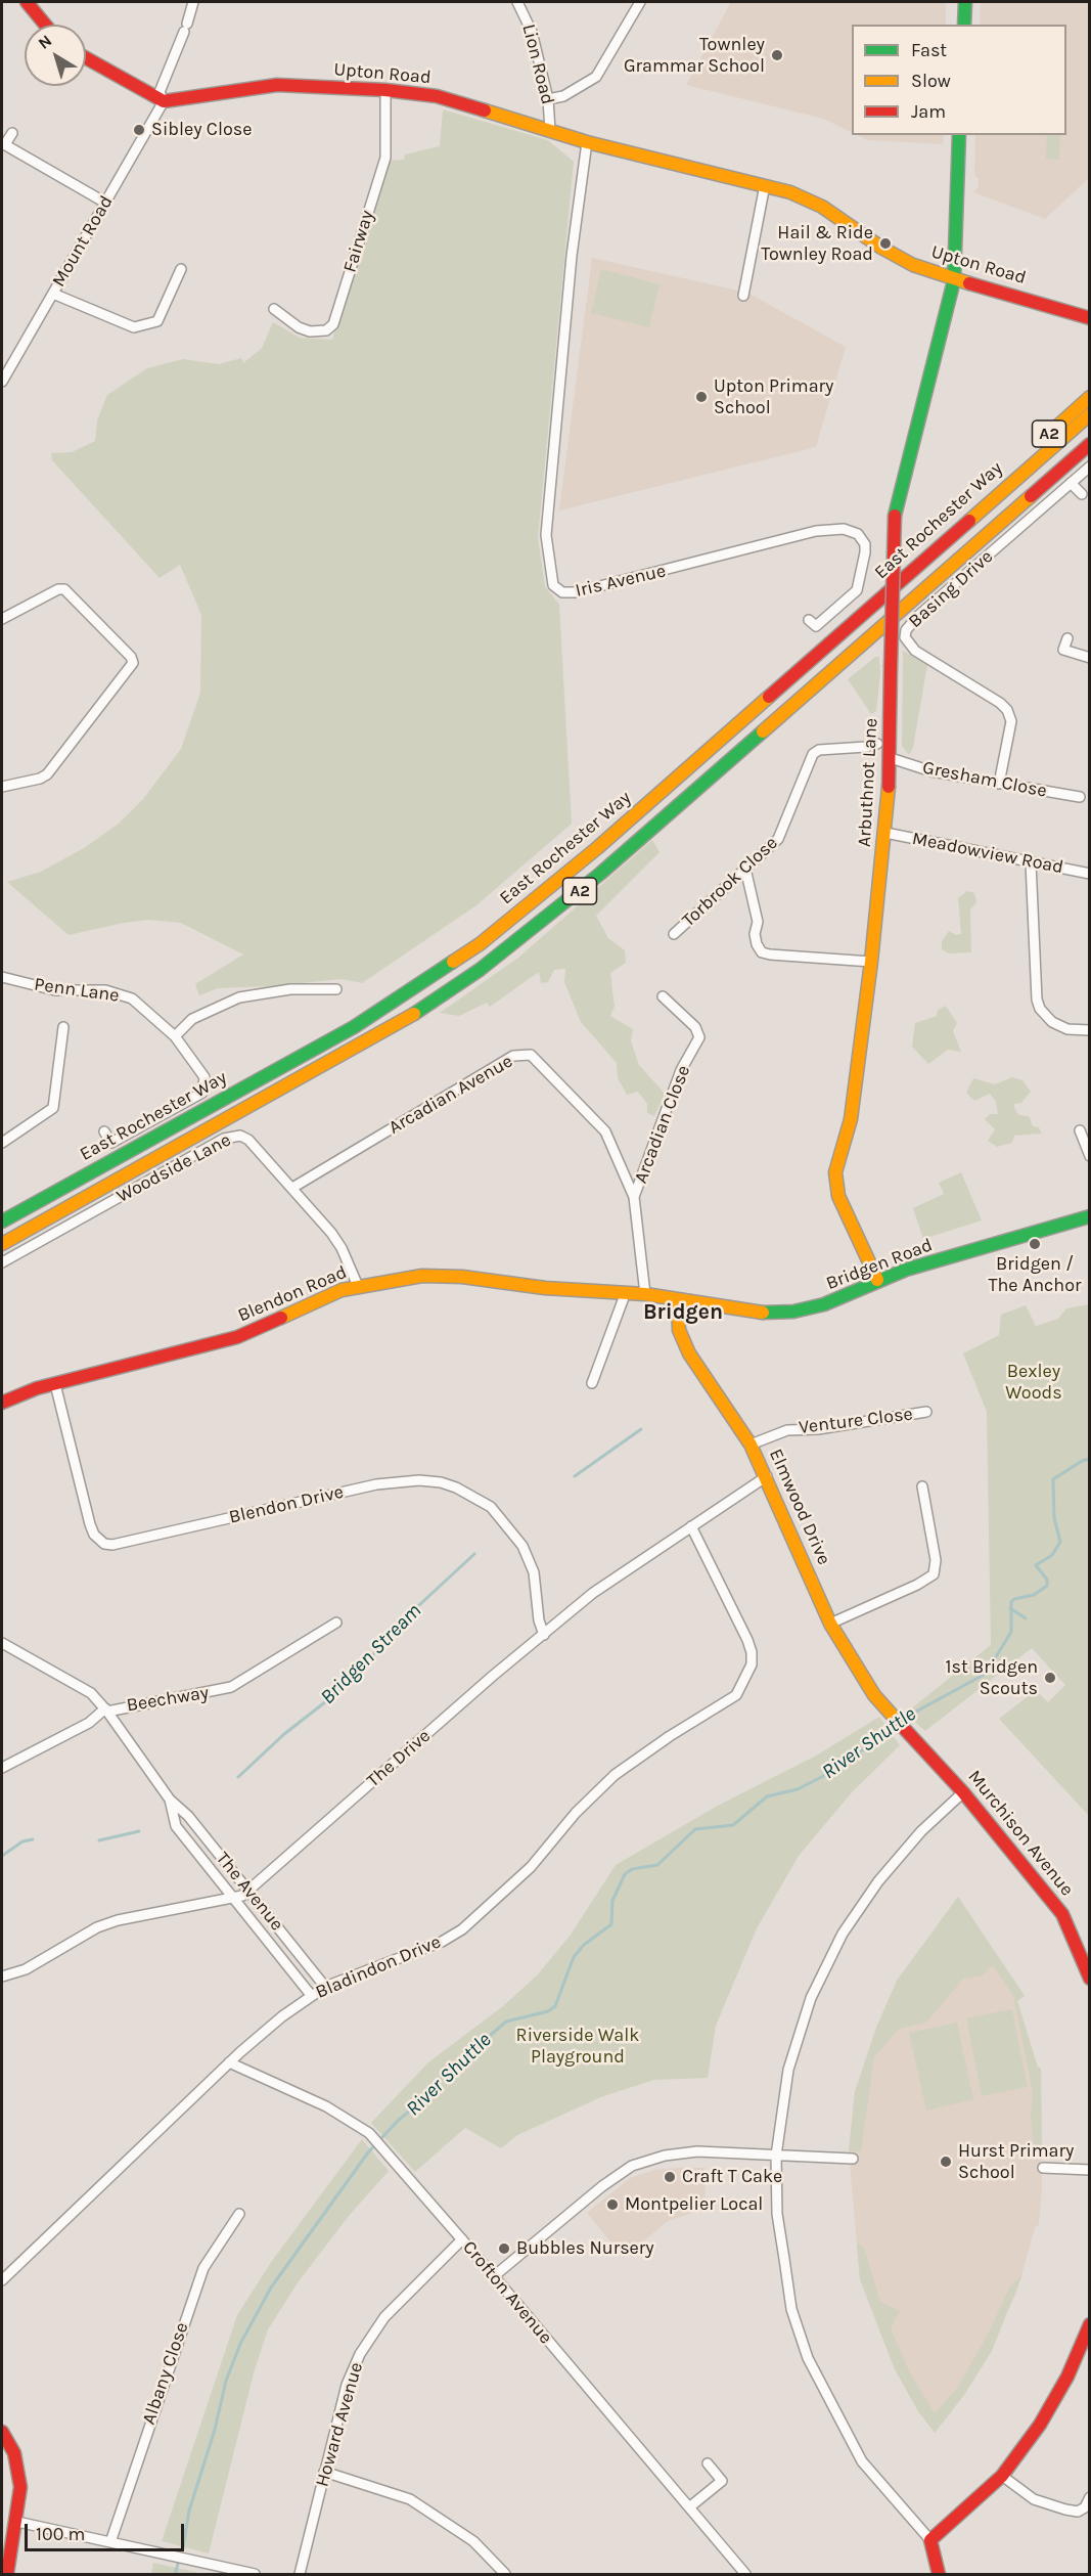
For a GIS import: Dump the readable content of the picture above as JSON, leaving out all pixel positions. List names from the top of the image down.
{
  "streets": {
    "main road": [
      "Upton Road",
      "A2",
      "East Rochester Way",
      "Arbuthnot Lane",
      "Bridgen Road",
      "Blendon Road",
      "Elmwood Drive",
      "Murchison Avenue"
    ],
    "street": [
      "Lion Road",
      "Mount Road",
      "Fairway",
      "Iris Avenue",
      "Basing Drive",
      "Gresham Close",
      "Meadowview Road",
      "Torbrook Close",
      "Penn Lane",
      "Arcadian Avenue",
      "Arcadian Close",
      "Woodside Lane",
      "Venture Close",
      "Blendon Drive",
      "Beechway",
      "The Drive",
      "The Avenue",
      "Bladindon Drive",
      "Crofton Avenue",
      "Albany Close",
      "Howard Avenue"
    ]
  },
  "crossings": [
    ["Lion Road", "Upton Road"],
    ["Upton Road", "Mount Road"],
    ["Upton Road", "Fairway"],
    ["Upton Road", "Iris Avenue"],
    ["Upton Road", "Arbuthnot Lane"],
    ["A2", "East Rochester Way"],
    ["Basing Drive", "Gresham Close"],
    ["Gresham Close", "Arbuthnot Lane"],
    ["Arbuthnot Lane", "Meadowview Road"],
    ["Arbuthnot Lane", "Bridgen Road"],
    ["Arcadian Avenue", "Arcadian Close"],
    ["Arcadian Avenue", "Woodside Lane"],
    ["Arcadian Avenue", "Blendon Road"],
    ["Woodside Lane", "Blendon Road"],
    ["Bridgen Road", "Blendon Road"],
    ["Bridgen Road", "Elmwood Drive"],
    ["Blendon Road", "Blendon Drive"],
    ["Blendon Road", "Elmwood Drive"],
    ["Venture Close", "Elmwood Drive"],
    ["Blendon Drive", "The Drive"],
    ["Elmwood Drive", "The Drive"],
    ["Elmwood Drive", "Murchison Avenue"],
    ["Beechway", "The Avenue"],
    ["The Drive", "The Avenue"],
    ["The Drive", "Bladindon Drive"],
    ["The Avenue", "Bladindon Drive"],
    ["Bladindon Drive", "Crofton Avenue"],
    ["Crofton Avenue", "Howard Avenue"]
  ],
  "districts": ["Bridgen"],
  "water": ["Bridgen Stream", "River Shuttle"],
  "parks": ["Bexley Woods", "Riverside Walk Playground"],
  "places": [
    "Townley Grammar School",
    "Sibley Close",
    "Hail & Ride Townley Road",
    "Upton Primary School",
    "Bridgen / The Anchor",
    "1st Bridgen Scouts",
    "Hurst Primary School",
    "Craft T Cake",
    "Montpelier Local",
    "Bubbles Nursery"
  ],
  "legend": ["Fast", "Slow", "Jam"],
  "scale_bar": "100 m",
  "north": "top left"
}
